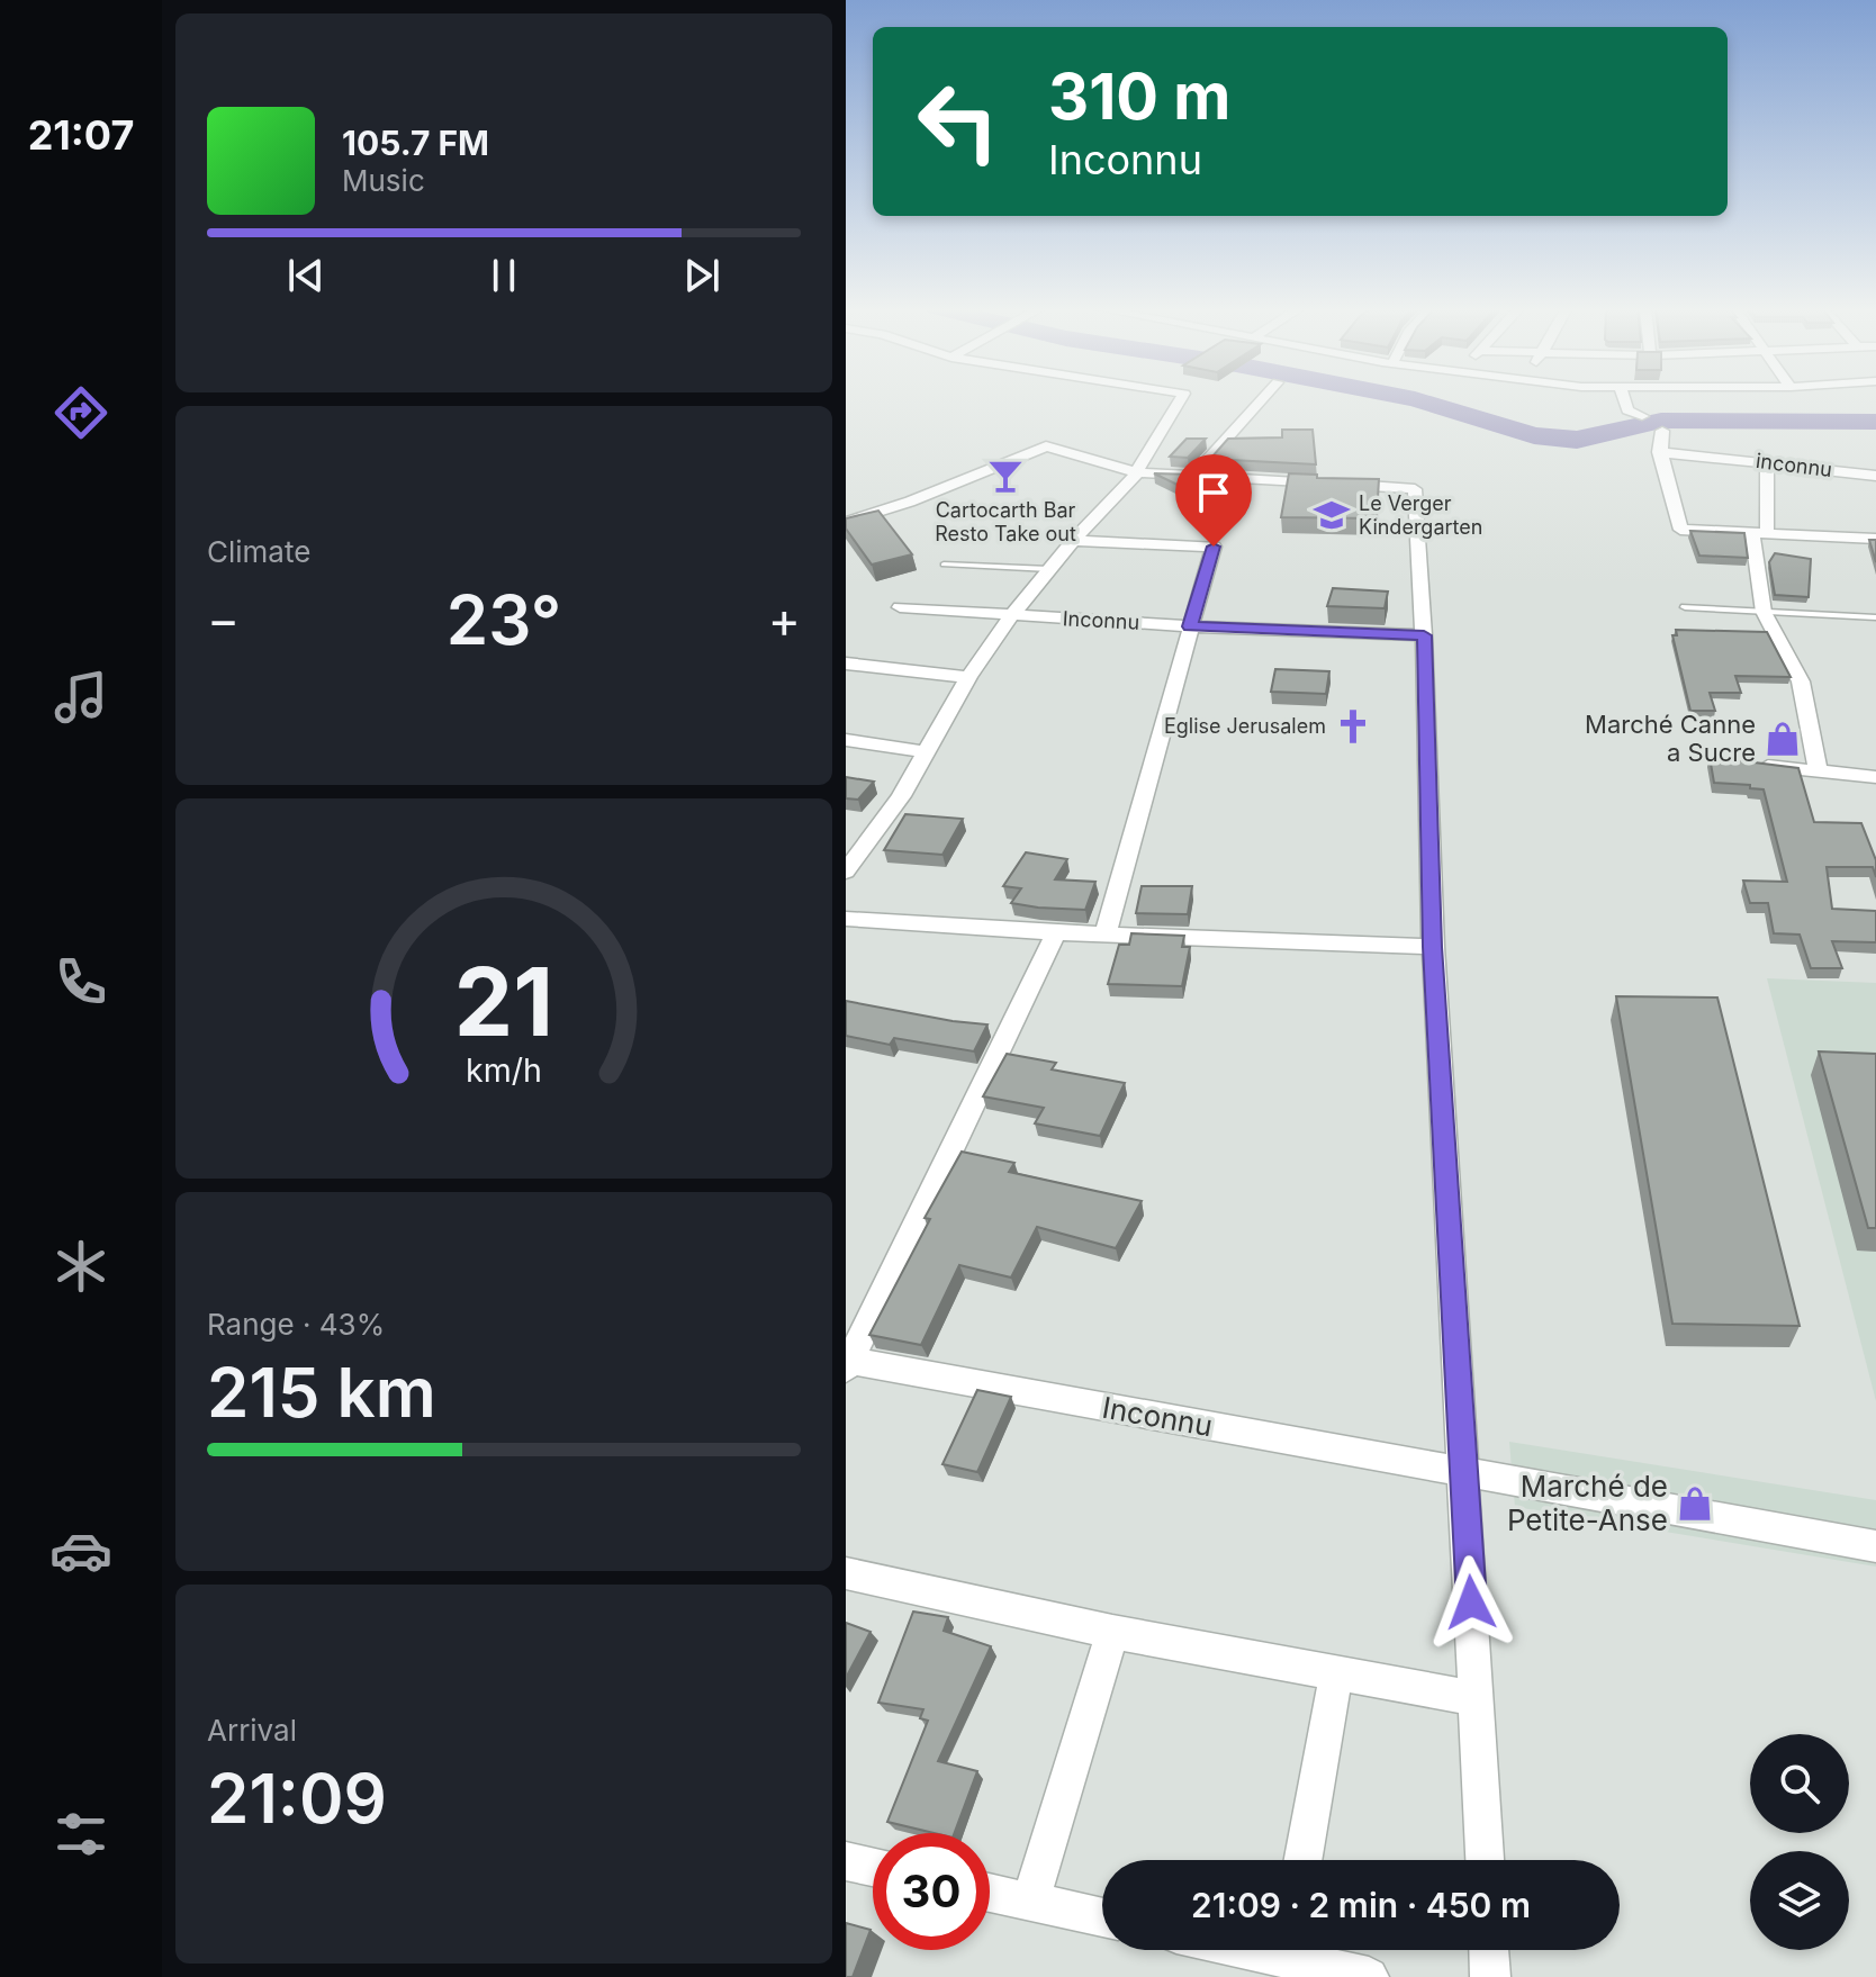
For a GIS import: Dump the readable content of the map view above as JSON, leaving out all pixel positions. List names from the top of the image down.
{
  "streets": {
    "street": ["inconnu", "Inconnu"]
  },
  "places": {
    "bar": ["Cartocarth Bar Resto Take out"],
    "school or university": ["Le Verger Kindergarten"],
    "church": ["Eglise Jerusalem"],
    "shop": ["Marché Canne a Sucre", "Marché de Petite-Anse"]
  },
  "page": {
    "tabs": "21:07",
    "turn": ["310 m", "Inconnu"],
    "song": ["105.7 FM", "Music"],
    "tile": [
      "Climate",
      ["Range · 43%", "215 km"],
      ["Arrival", "21:09"]
    ],
    "heat": ["−", "23°", "+"],
    "limit": "30",
    "trip": "21:09 · 2 min · 450 m",
    "gauge": ["21", "km/h"]
  }
}
